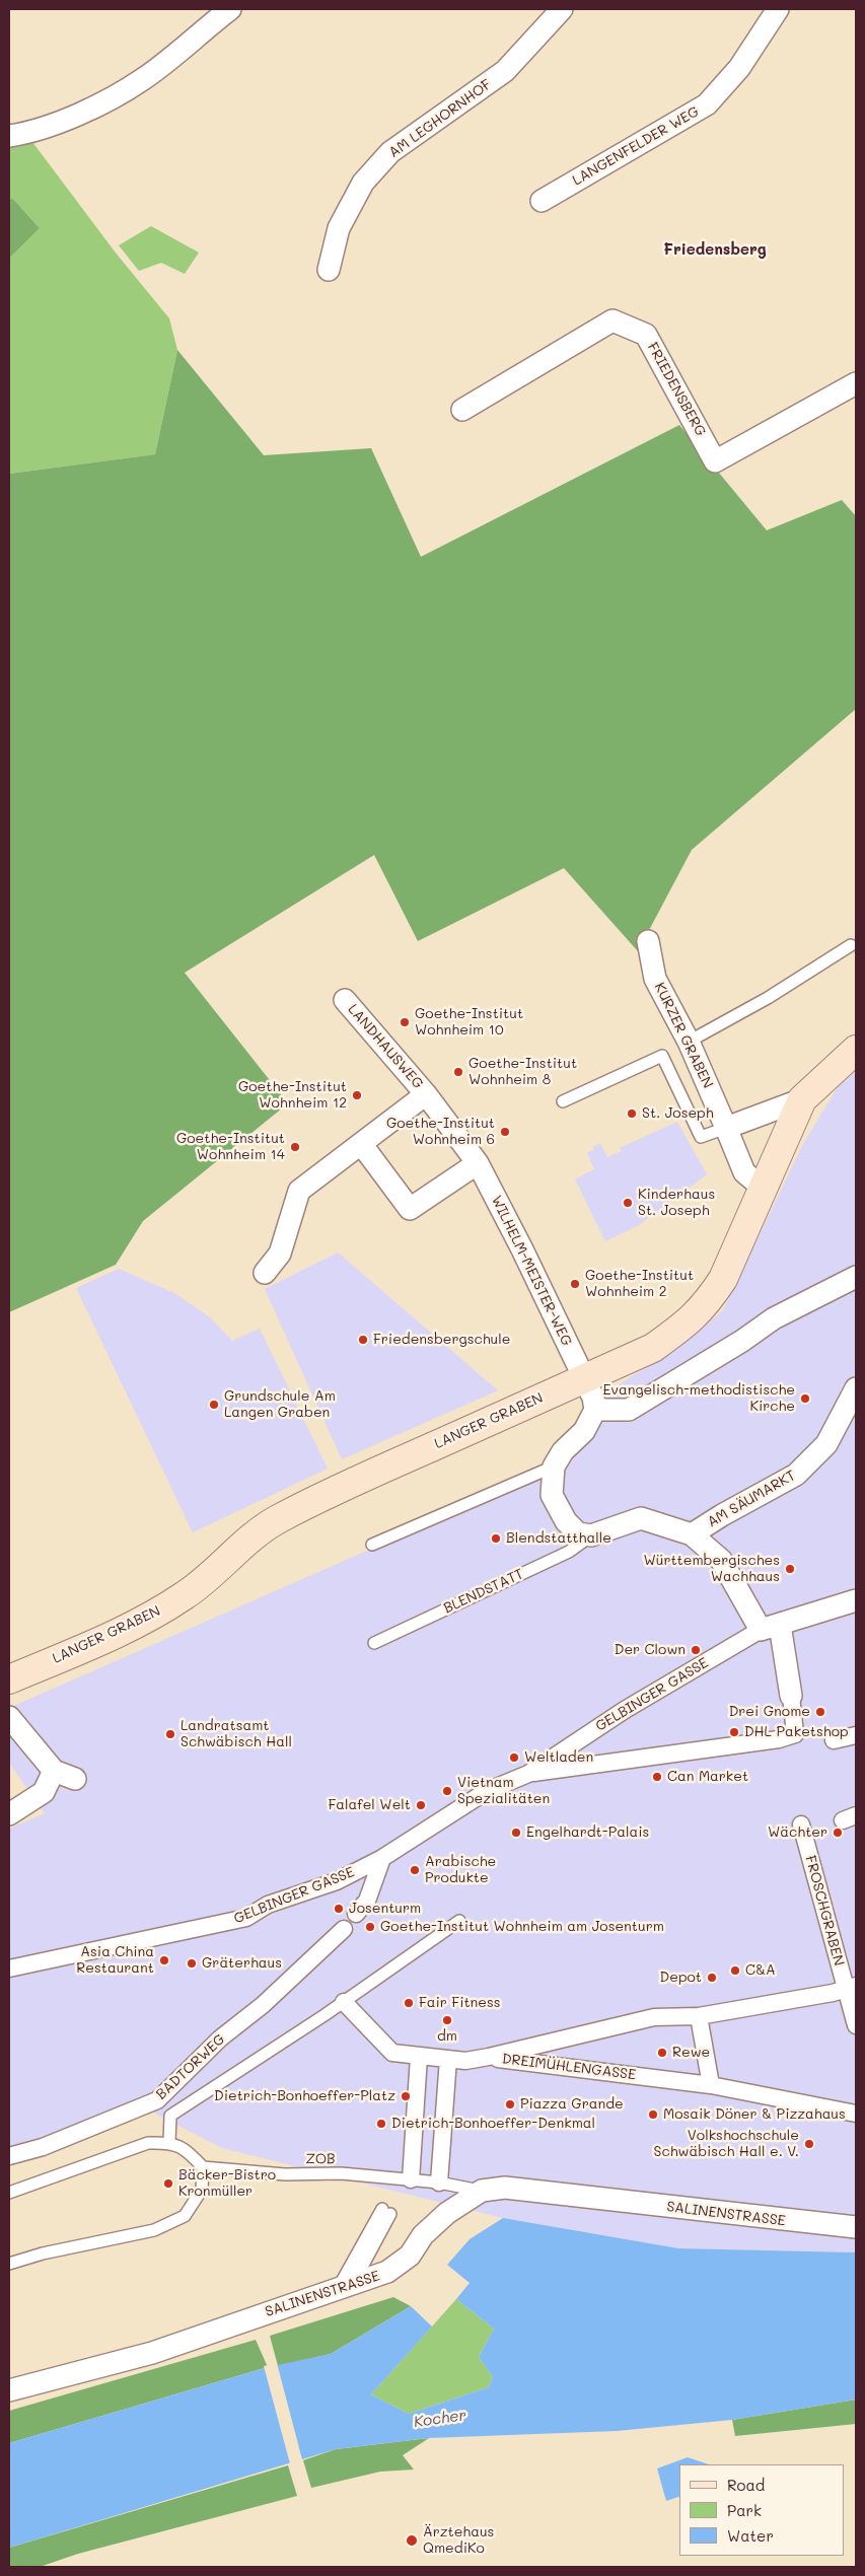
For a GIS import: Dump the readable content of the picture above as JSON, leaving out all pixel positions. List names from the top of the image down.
{
  "streets": {
    "main road": ["LANGER GRABEN"],
    "street": [
      "AM LEGHORNHOF",
      "LANGENFELDER WEG",
      "FRIEDENSBERG",
      "KURZER GRABEN",
      "LANDHAUSWEG",
      "WILHELM-MEISTER-WEG",
      "AM SÄUMARKT",
      "BLENDSTATT",
      "GELBINGER GASSE",
      "FROSCHGRABEN",
      "BADTORWEG",
      "DREIMÜHLENGASSE",
      "SALINENSTRASSE"
    ],
    "lane": ["ZOB"]
  },
  "crossings": [
    ["KURZER GRABEN", "LANGER GRABEN"],
    ["LANDHAUSWEG", "WILHELM-MEISTER-WEG"],
    ["WILHELM-MEISTER-WEG", "LANGER GRABEN"],
    ["AM SÄUMARKT", "BLENDSTATT"],
    ["AM SÄUMARKT", "GELBINGER GASSE"],
    ["FROSCHGRABEN", "DREIMÜHLENGASSE"],
    ["ZOB", "SALINENSTRASSE"]
  ],
  "districts": ["Friedensberg"],
  "water": ["Kocher"],
  "places": [
    "Goethe-Institut Wohnheim 10",
    "Goethe-Institut Wohnheim 8",
    "Goethe-Institut Wohnheim 12",
    "St. Joseph",
    "Goethe-Institut Wohnheim 6",
    "Goethe-Institut Wohnheim 14",
    "Kinderhaus St. Joseph",
    "Goethe-Institut Wohnheim 2",
    "Friedensbergschule",
    "Evangelisch-methodistische Kirche",
    "Grundschule Am Langen Graben",
    "Blendstatthalle",
    "Württembergisches Wachhaus",
    "Der Clown",
    "Drei Gnome",
    "DHL Paketshop",
    "Landratsamt Schwäbisch Hall",
    "Weltladen",
    "Can Market",
    "Vietnam Spezialitäten",
    "Falafel Welt",
    "Engelhardt-Palais",
    "Wächter",
    "Arabische Produkte",
    "Josenturm",
    "Goethe-Institut Wohnheim am Josenturm",
    "Asia China Restaurant",
    "Gräterhaus",
    "C&A",
    "Depot",
    "Fair Fitness",
    "dm",
    "Rewe",
    "Dietrich-Bonhoeffer-Platz",
    "Piazza Grande",
    "Mosaik Döner & Pizzahaus",
    "Dietrich-Bonhoeffer-Denkmal",
    "Volkshochschule Schwäbisch Hall e. V.",
    "Bäcker-Bistro Kronmüller",
    "Ärztehaus QmediKo"
  ],
  "legend": ["Road", "Park", "Water"]
}
